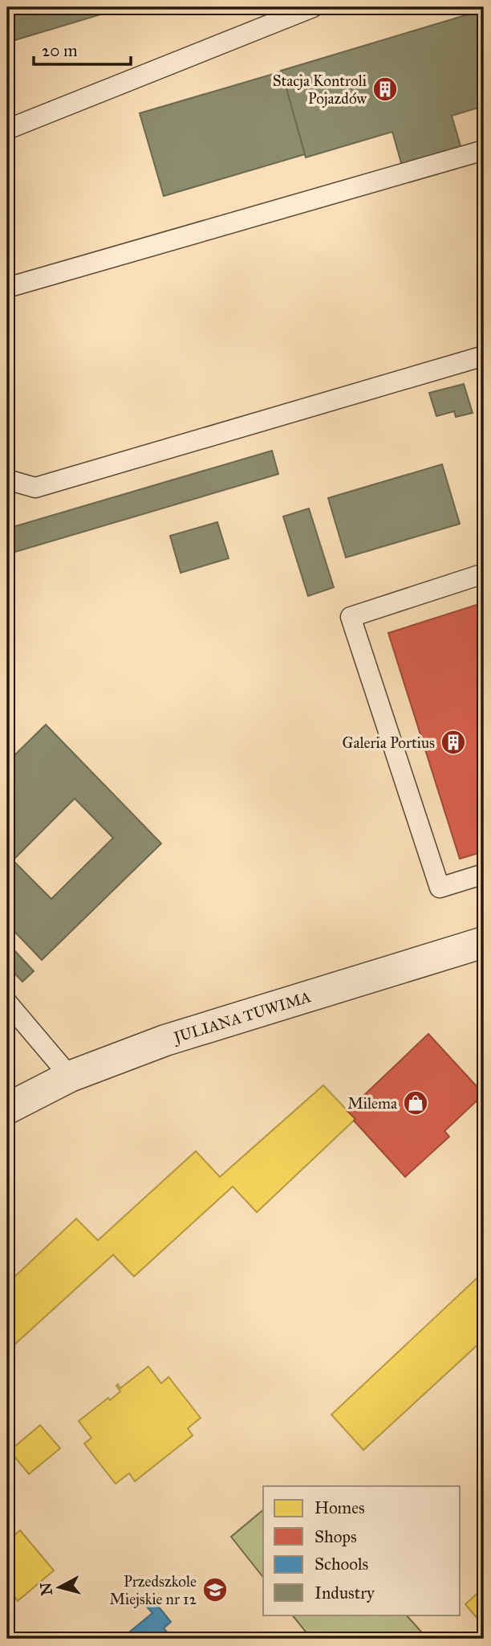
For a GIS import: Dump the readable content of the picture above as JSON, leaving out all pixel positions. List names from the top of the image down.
{
  "streets": {
    "street": ["JULIANA TUWIMA"]
  },
  "places": {
    "building": ["Stacja Kontroli Pojazdów", "Galeria Portius"],
    "shop": ["Milema"],
    "school or university": ["Przedszkole Miejskie nr 12"]
  },
  "legend": [
    "Homes",
    "Shops",
    "Schools",
    "Industry"
  ],
  "scale_bar": "20 m",
  "north": "left"
}
